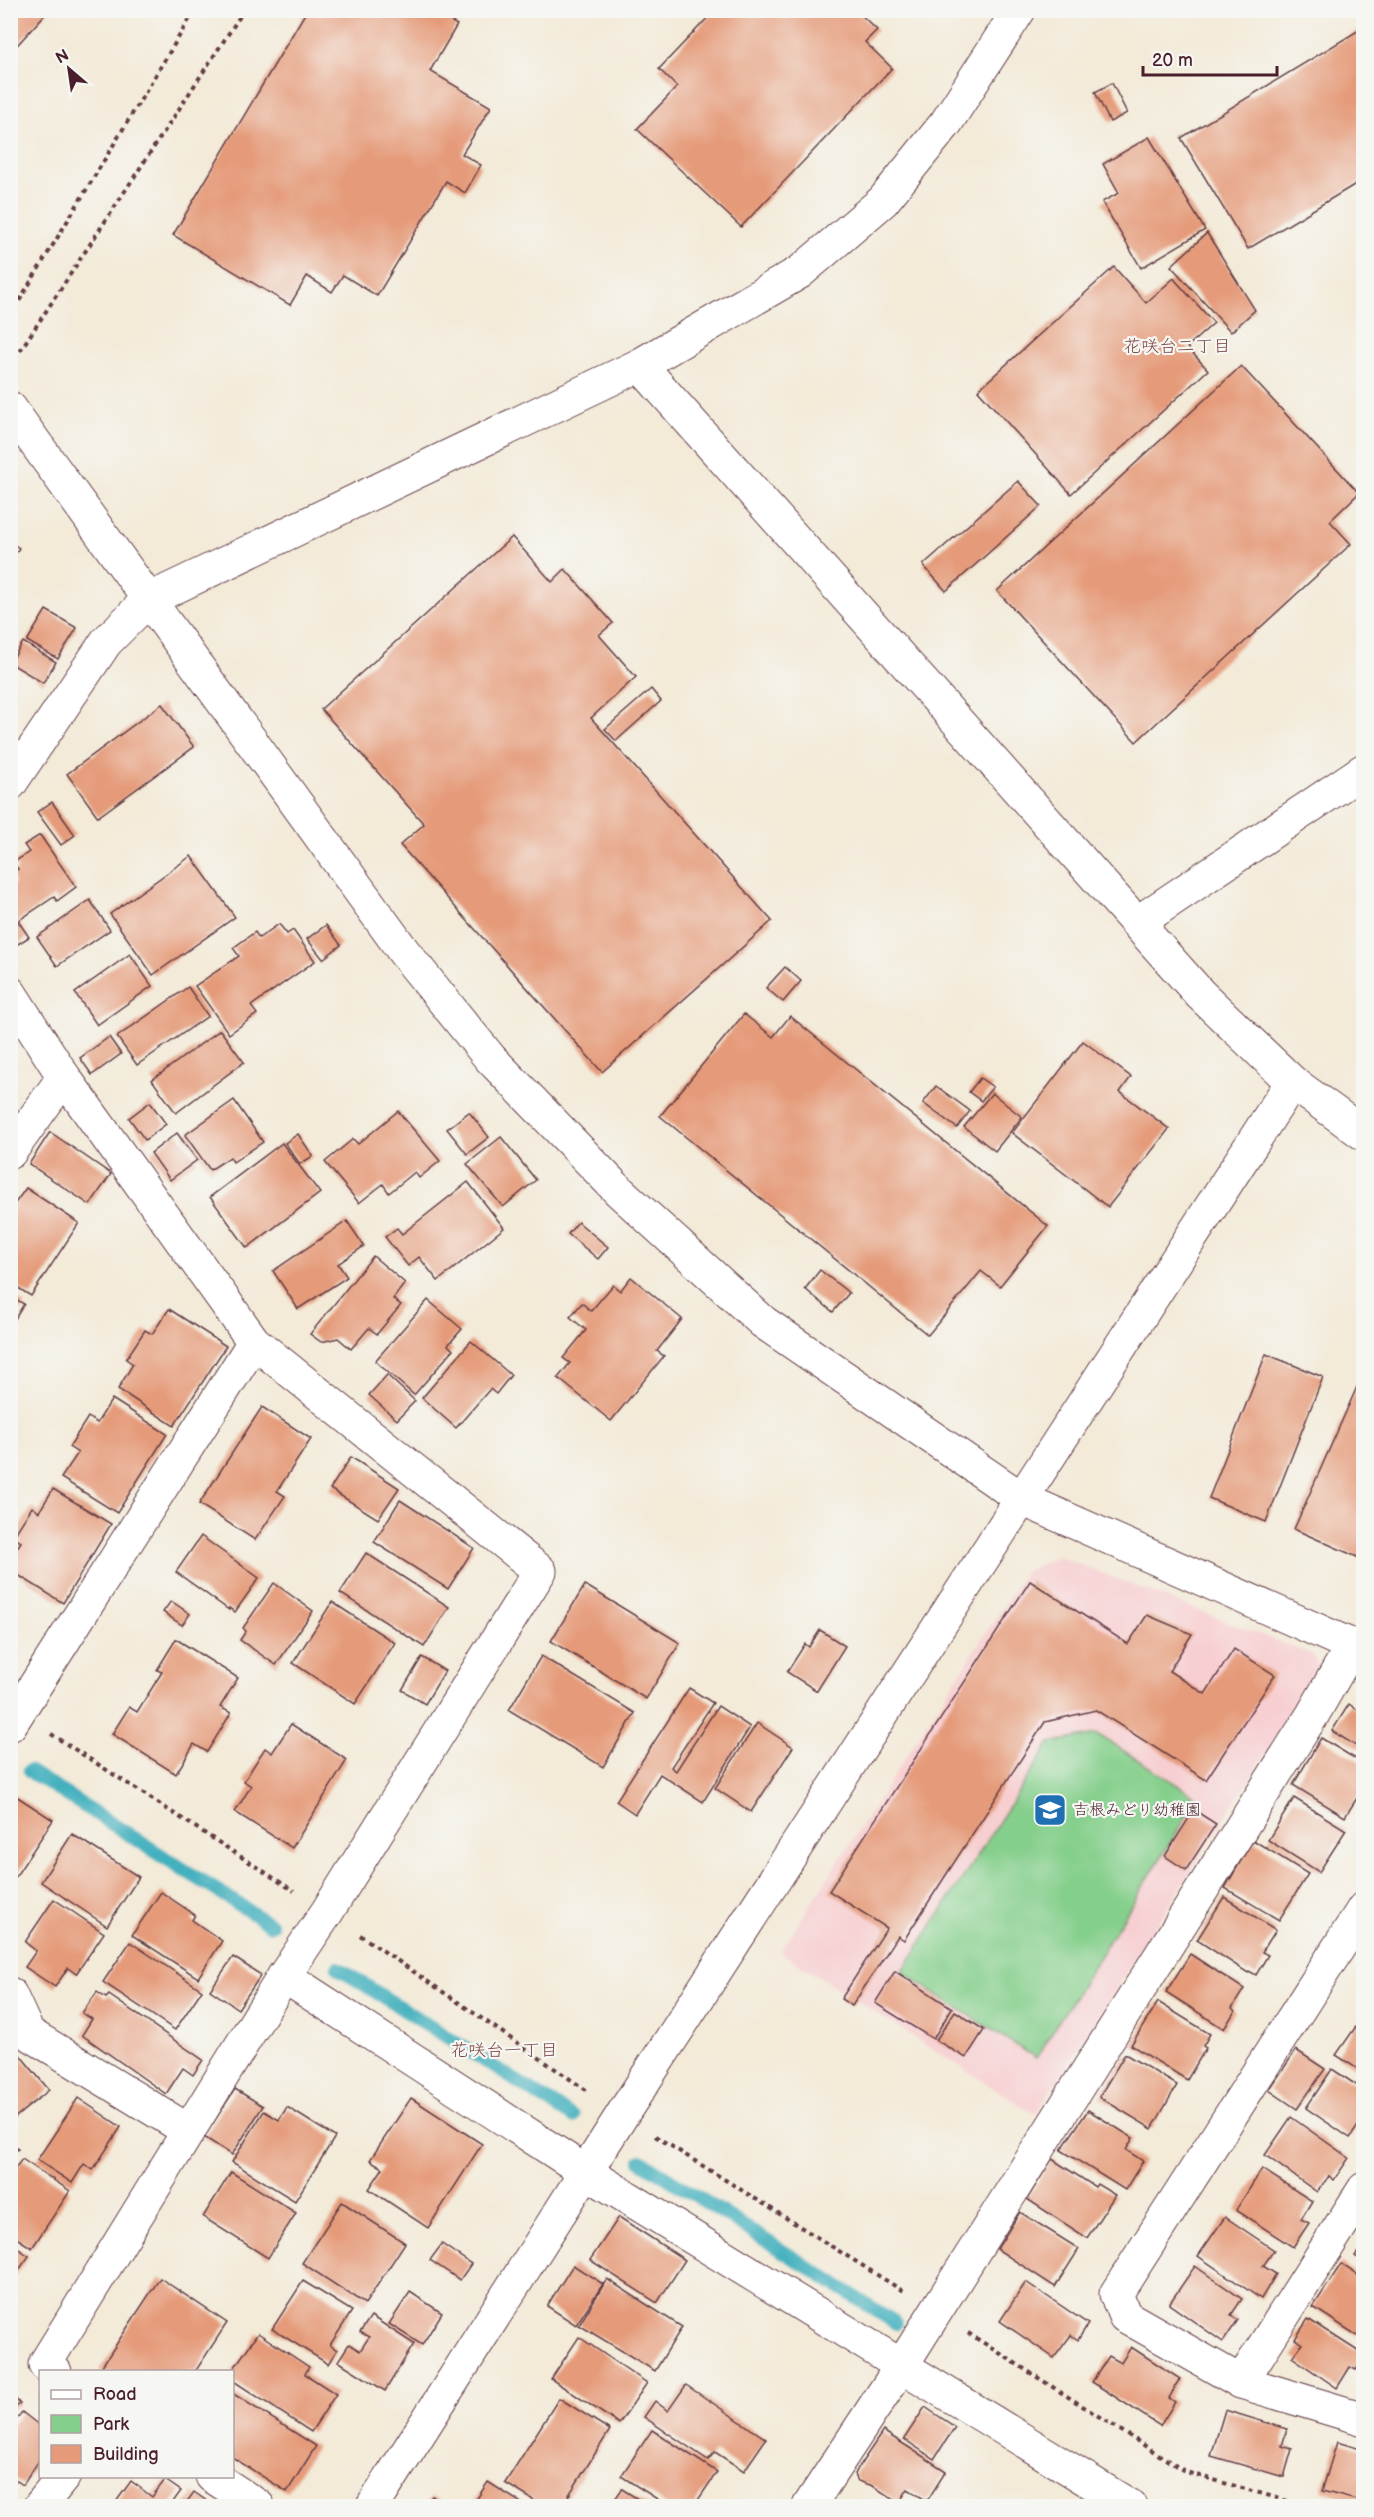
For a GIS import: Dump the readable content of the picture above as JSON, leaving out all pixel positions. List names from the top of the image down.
{
  "districts": ["花咲台二丁目", "花咲台一丁目"],
  "places": {
    "school or university": ["吉根みどり幼稚園"]
  },
  "legend": ["Road", "Park", "Building"],
  "scale_bar": "20 m",
  "north": "top left"
}
